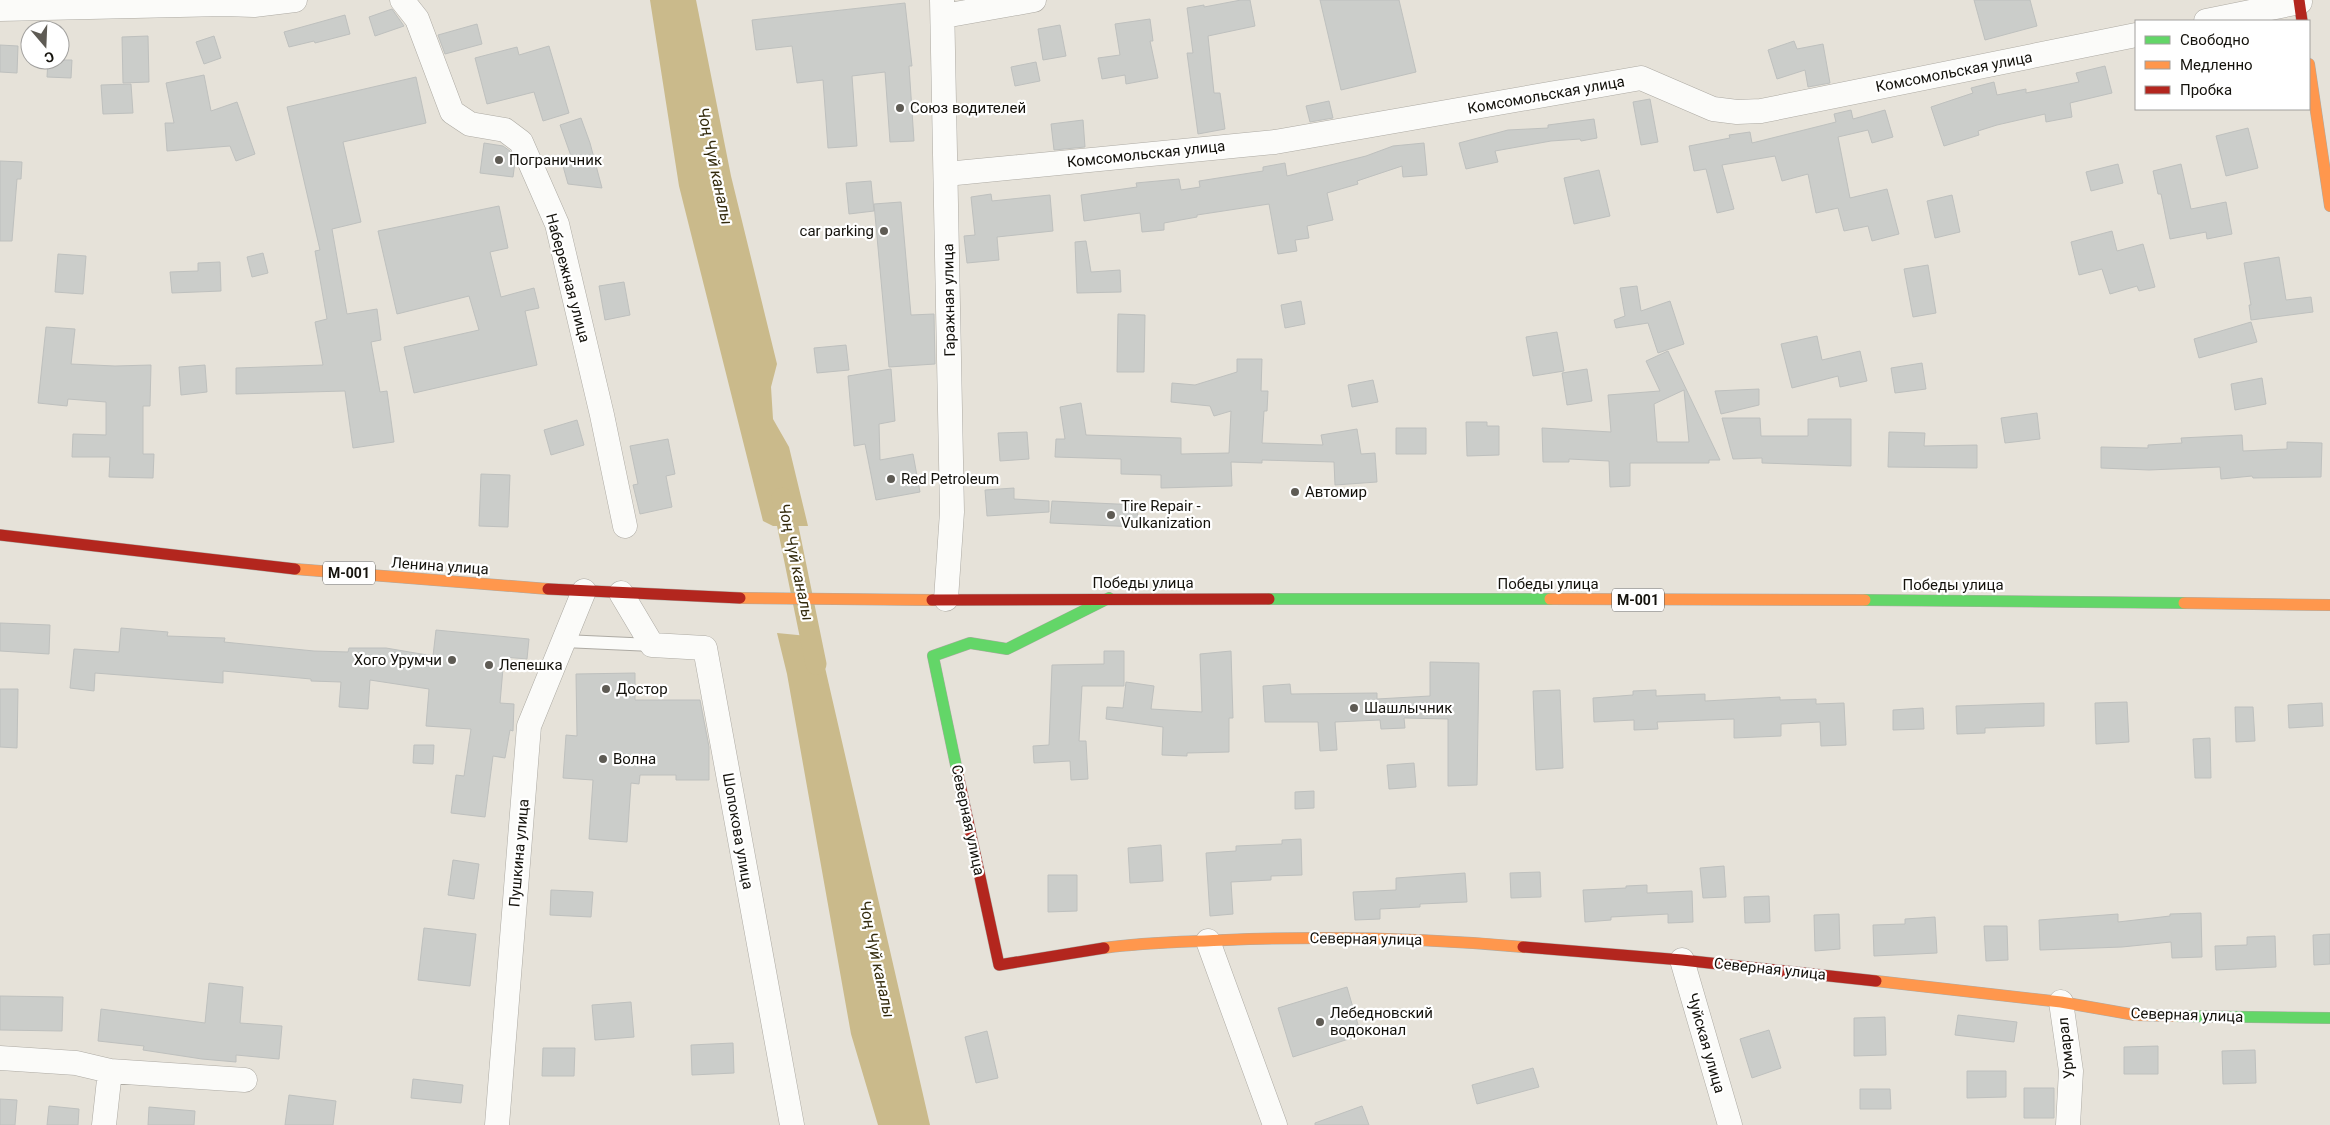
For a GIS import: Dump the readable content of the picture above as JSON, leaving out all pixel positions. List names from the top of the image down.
{
  "streets": {
    "main road": [
      "Ленина улица",
      "М-001",
      "Победы улица",
      "Северная улица"
    ],
    "street": [
      "Комсомольская улица",
      "Набережная улица",
      "Гаражная улица",
      "Шопокова улица",
      "Пушкина улица",
      "Чуйская улица",
      "Урмарал"
    ]
  },
  "crossings": [
    ["Комсомольская улица", "Гаражная улица"],
    ["Гаражная улица", "Победы улица"],
    ["Ленина улица", "Победы улица"],
    ["Ленина улица", "Пушкина улица"],
    ["Победы улица", "Северная улица"],
    ["Северная улица", "Чуйская улица"],
    ["Северная улица", "Урмарал"]
  ],
  "water": ["Чоң Чүй каналы"],
  "places": [
    "Союз водителей",
    "Пограничник",
    "car parking",
    "Red Petroleum",
    "Автомир",
    "Tire Repair - Vulkanization",
    "Хого Урумчи",
    "Лепешка",
    "Достор",
    "Шашлычник",
    "Волна",
    "Лебедновский водоконал"
  ],
  "legend": ["Свободно", "Медленно", "Пробка"],
  "north": "bottom"
}
